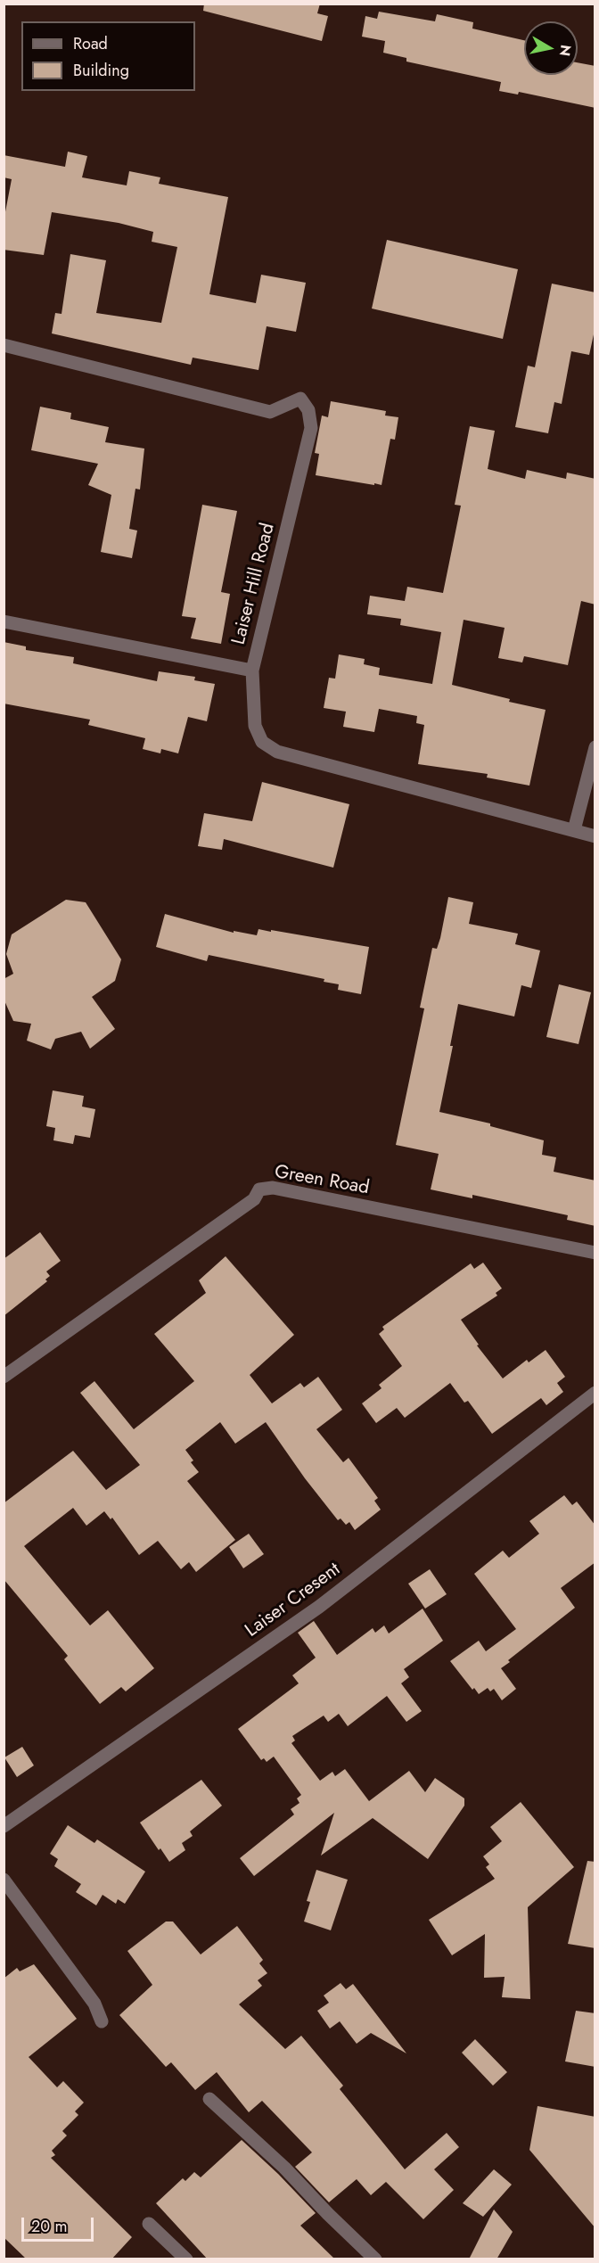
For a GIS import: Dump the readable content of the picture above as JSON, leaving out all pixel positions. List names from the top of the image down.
{
  "streets": {
    "street": ["Laiser Hill Road", "Green Road", "Laiser Cresent"]
  },
  "legend": ["Road", "Building"],
  "scale_bar": "20 m",
  "north": "right"
}
